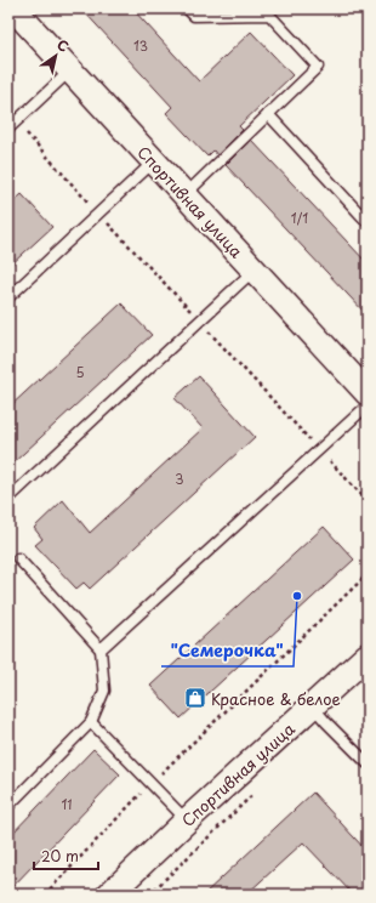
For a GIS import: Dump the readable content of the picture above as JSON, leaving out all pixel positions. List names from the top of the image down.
{
  "streets": {
    "street": ["Спортивная улица"]
  },
  "places": {
    "other": ["\"Семерочка\""],
    "shop": ["Красное & белое"]
  },
  "house_numbers": [
    "13",
    "1/1",
    "5",
    "3",
    "11"
  ],
  "scale_bar": "20 m",
  "north": "top right"
}
